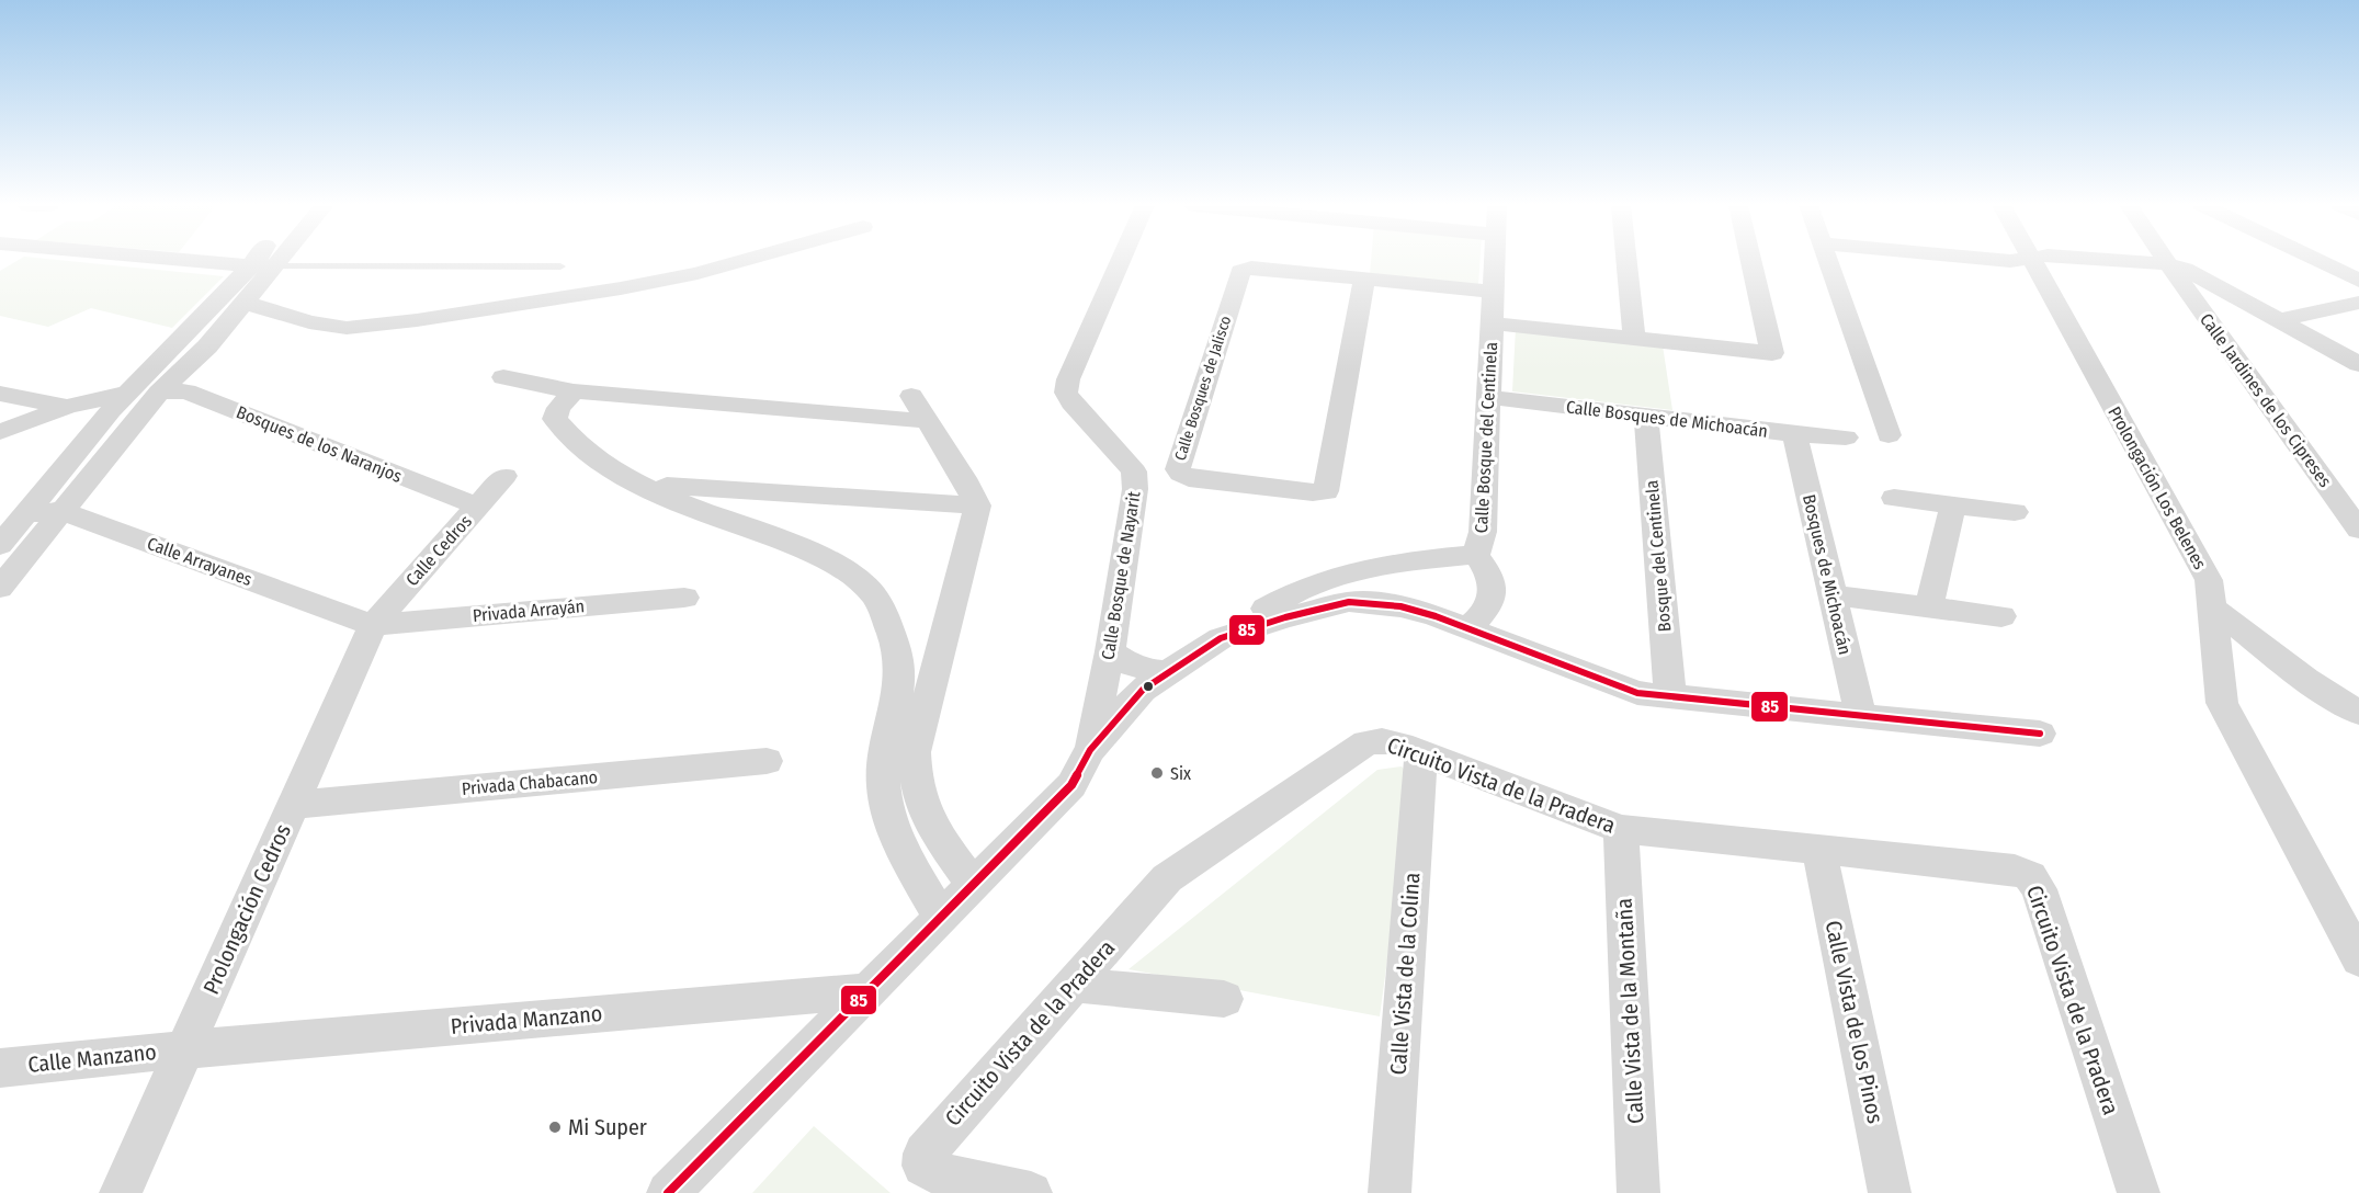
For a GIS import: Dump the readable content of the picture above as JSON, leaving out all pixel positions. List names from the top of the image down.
{
  "streets": {
    "street": [
      "Calle Bosques de Jalisco",
      "Calle Jardines de los Cipreses",
      "Calle Bosques de Michoacán",
      "Calle Bosque del Centinela",
      "Bosques de los Naranjos",
      "Prolongación Los Belenes",
      "Calle Cedros",
      "Bosque del Centinela",
      "Calle Arrayanes",
      "Bosques de Michoacán",
      "Calle Bosque de Nayarit",
      "Privada Arrayán",
      "Privada Chabacano",
      "Circuito Vista de la Pradera",
      "Prolongación Cedros",
      "Calle Vista de la Colina",
      "Calle Vista de la Montaña",
      "Privada Manzano",
      "Calle Vista de los Pinos",
      "Calle Manzano"
    ]
  },
  "crossings": [
    ["Calle Bosques de Jalisco", "Calle Bosque del Centinela"],
    ["Calle Bosques de Michoacán", "Calle Bosque del Centinela"],
    ["Calle Bosques de Michoacán", "Bosque del Centinela"],
    ["Calle Bosques de Michoacán", "Bosques de Michoacán"],
    ["Calle Bosque del Centinela", "Calle Bosque de Nayarit"],
    ["Bosques de los Naranjos", "Calle Cedros"],
    ["Calle Cedros", "Calle Arrayanes"],
    ["Calle Cedros", "Privada Arrayán"],
    ["Calle Cedros", "Prolongación Cedros"],
    ["Calle Arrayanes", "Privada Arrayán"],
    ["Calle Arrayanes", "Prolongación Cedros"],
    ["Privada Arrayán", "Prolongación Cedros"],
    ["Privada Chabacano", "Prolongación Cedros"],
    ["Circuito Vista de la Pradera", "Calle Vista de la Colina"],
    ["Circuito Vista de la Pradera", "Calle Vista de la Montaña"],
    ["Circuito Vista de la Pradera", "Calle Vista de los Pinos"],
    ["Prolongación Cedros", "Privada Manzano"],
    ["Prolongación Cedros", "Calle Manzano"],
    ["Privada Manzano", "Calle Manzano"]
  ],
  "places": ["Six", "Mi Super"],
  "lines": ["transit line 85"]
}
